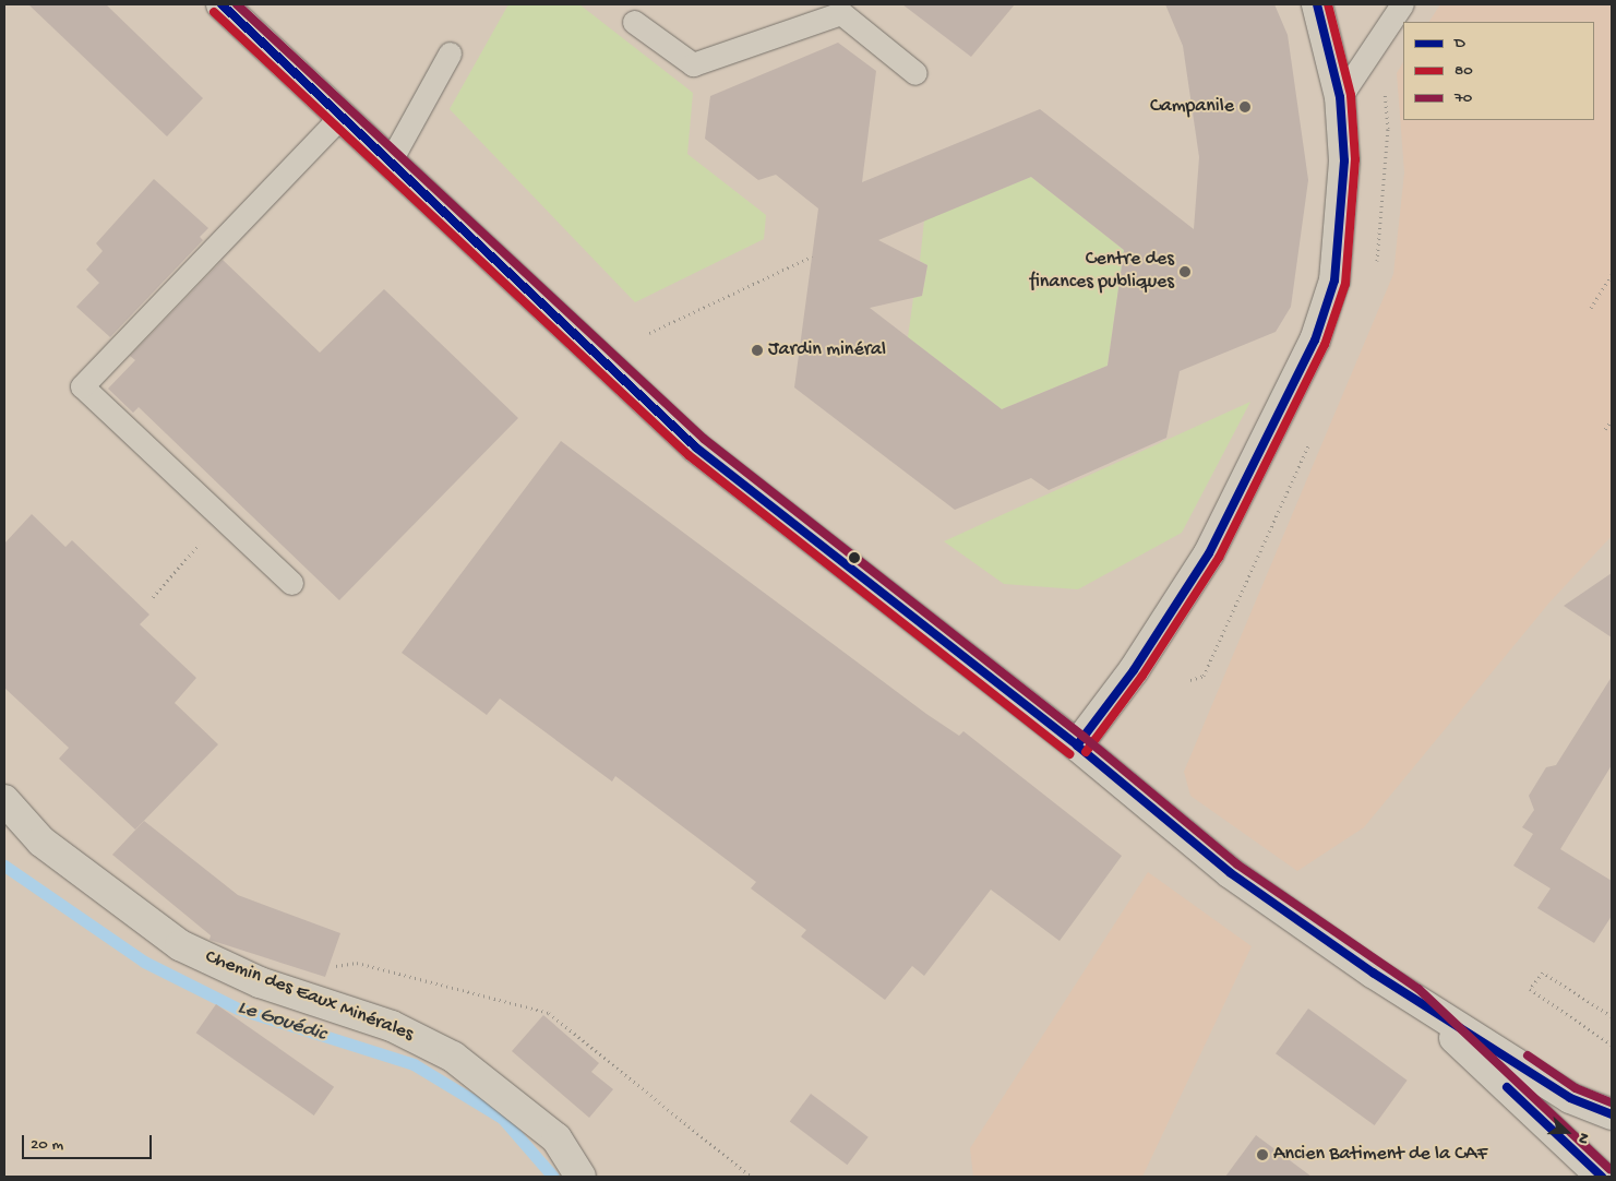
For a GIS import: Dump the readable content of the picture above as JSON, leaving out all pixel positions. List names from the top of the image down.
{
  "streets": {
    "main road": ["Chemin des Eaux Minérales"]
  },
  "water": ["Le Gouédic"],
  "places": [
    "Campanile",
    "Centre des finances publiques",
    "Jardin minéral",
    "Ancien Batiment de la CAF"
  ],
  "lines": ["transit line D", "transit line 80", "transit line 70"],
  "legend": ["D", "80", "70"],
  "scale_bar": "20 m",
  "north": "right"
}
